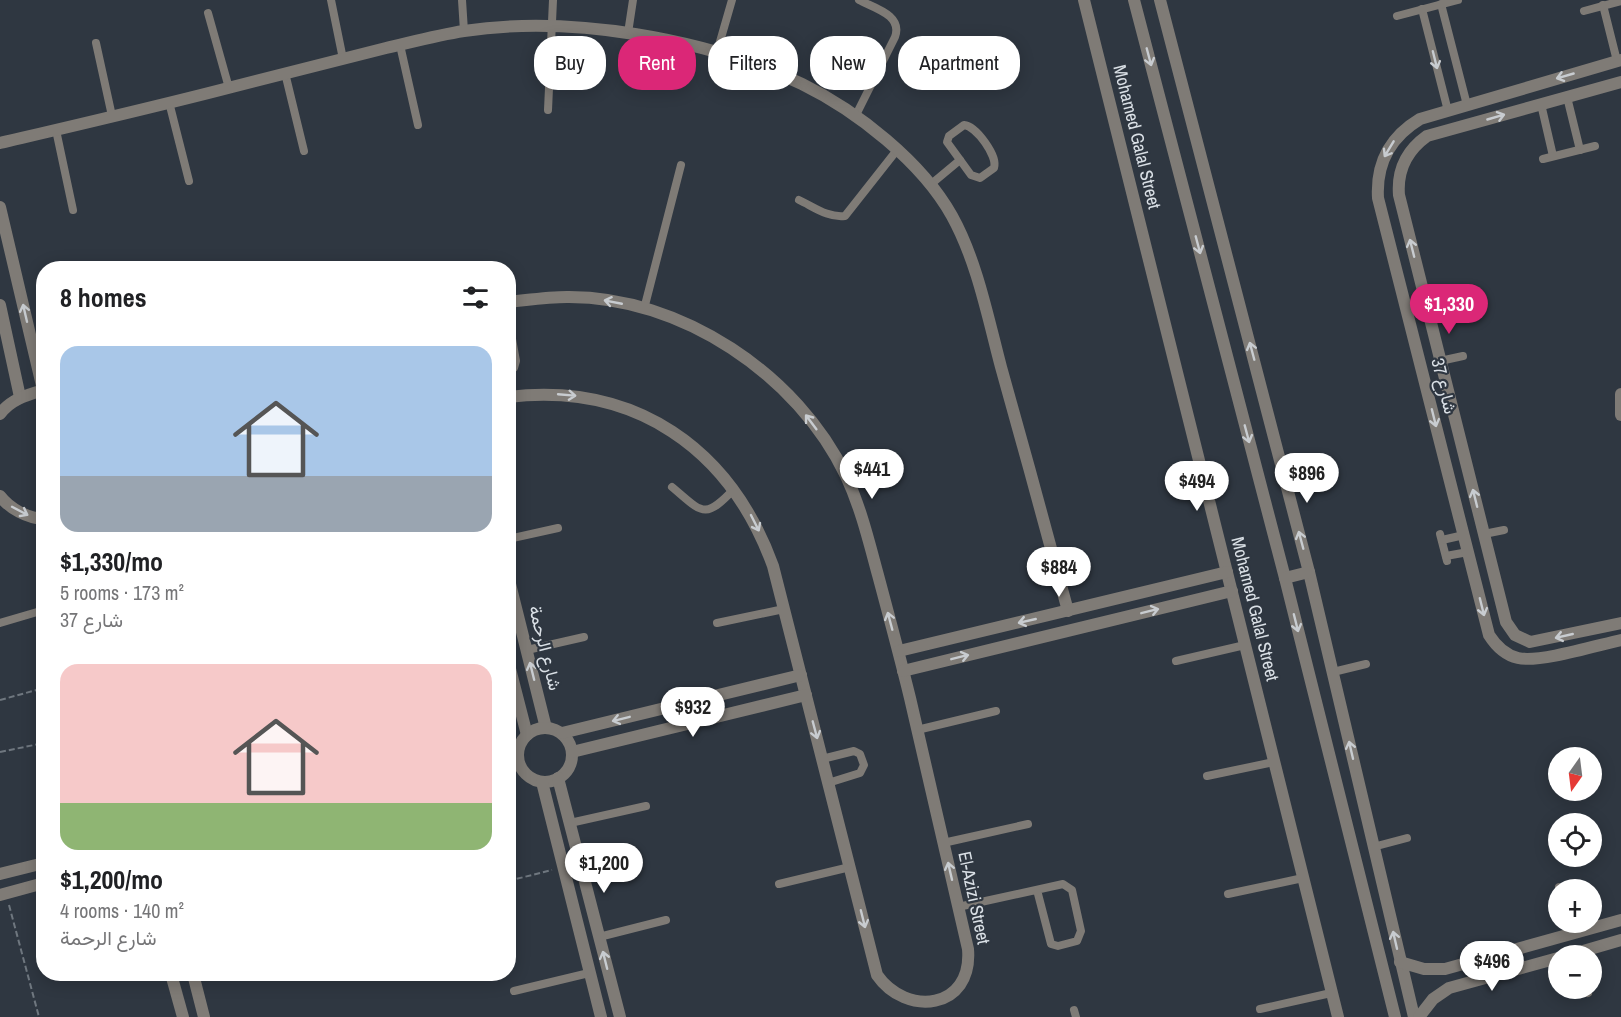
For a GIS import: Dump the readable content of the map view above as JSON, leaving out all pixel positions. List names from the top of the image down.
{
  "streets": {
    "street": [
      "Mohamed Galal Street",
      "شارع 37",
      "شارع الرحمة",
      "El-Azizi Street"
    ]
  },
  "north": "bottom",
  "page": {
    "chip": [
      "Buy",
      "Rent",
      "Filters",
      "New",
      "Apartment"
    ],
    "heading": "8 homes",
    "price": [
      "$1,330",
      "$441",
      "$896",
      "$494",
      "$884",
      "$932",
      "$1,200",
      "$496"
    ],
    "list": [
      {
        "name": "$1,330/mo",
        "note": "5 rooms · 173 m² · شارع 37"
      },
      {
        "name": "$1,200/mo",
        "note": "4 rooms · 140 m² · شارع الرحمة"
      }
    ],
    "map_buttons": ["+", "−"]
  }
}
